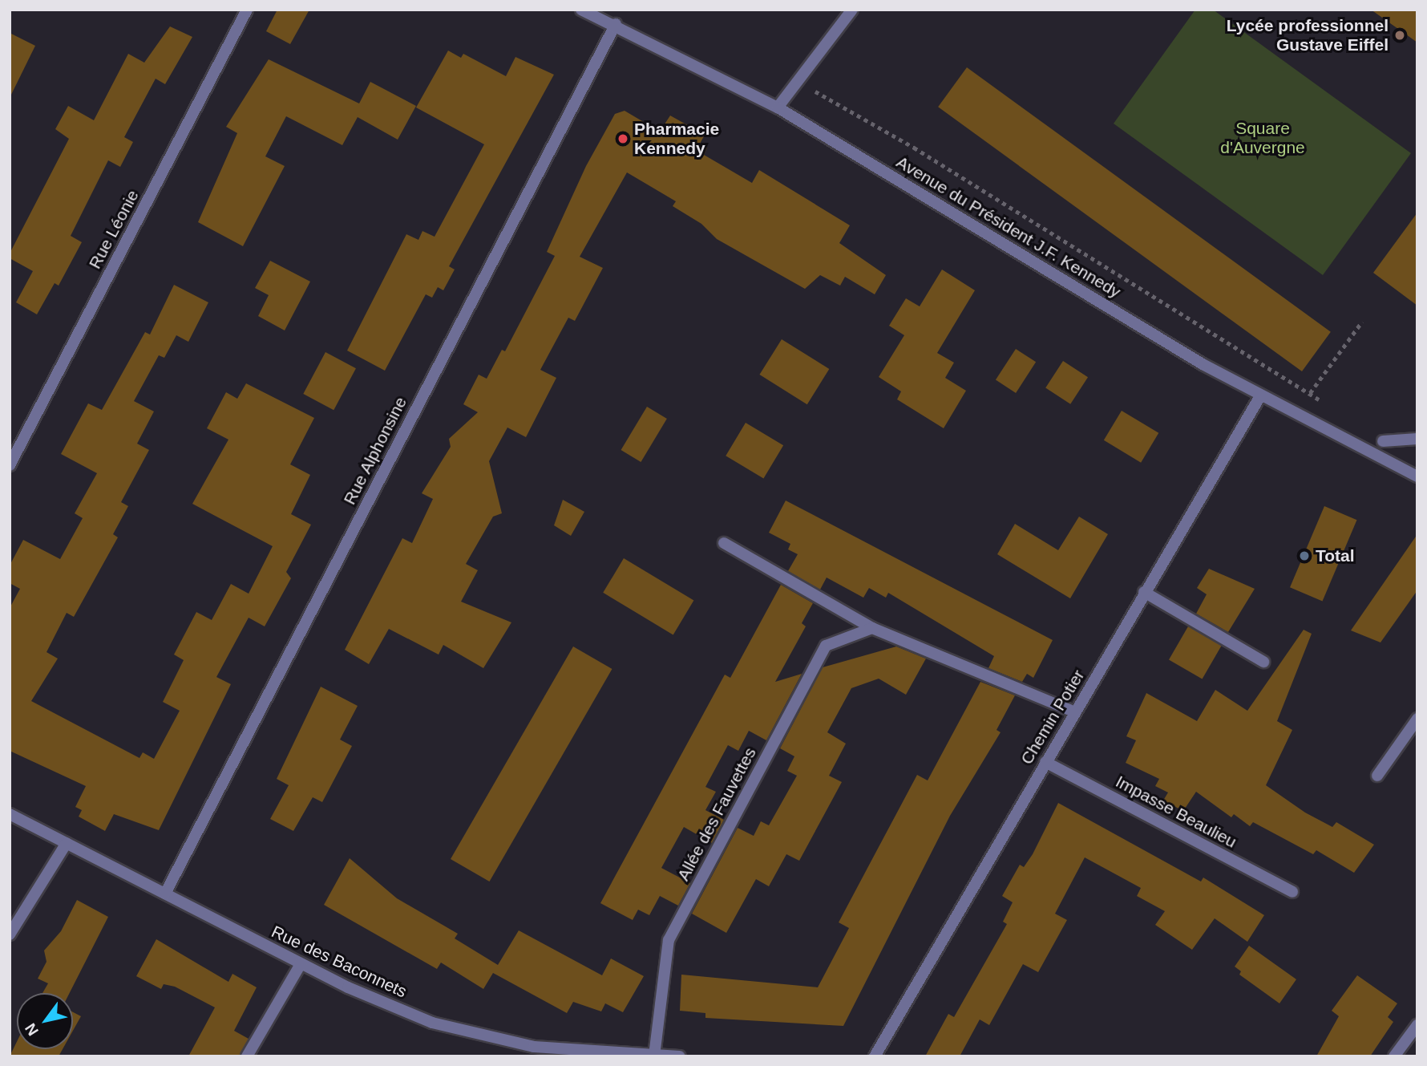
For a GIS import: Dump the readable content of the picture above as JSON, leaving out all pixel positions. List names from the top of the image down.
{
  "streets": {
    "street": [
      "Avenue du Président J.F. Kennedy",
      "Rue Léonie",
      "Rue Alphonsine",
      "Chemin Potier",
      "Impasse Beaulieu",
      "Allée des Fauvettes",
      "Rue des Baconnets"
    ]
  },
  "crossings": [
    ["Avenue du Président J.F. Kennedy", "Rue Alphonsine"],
    ["Avenue du Président J.F. Kennedy", "Chemin Potier"],
    ["Rue Alphonsine", "Rue des Baconnets"],
    ["Chemin Potier", "Impasse Beaulieu"],
    ["Allée des Fauvettes", "Rue des Baconnets"]
  ],
  "parks": ["Square d'Auvergne"],
  "places": ["Lycée professionnel Gustave Eiffel", "Pharmacie Kennedy", "Total"],
  "north": "bottom left"
}
